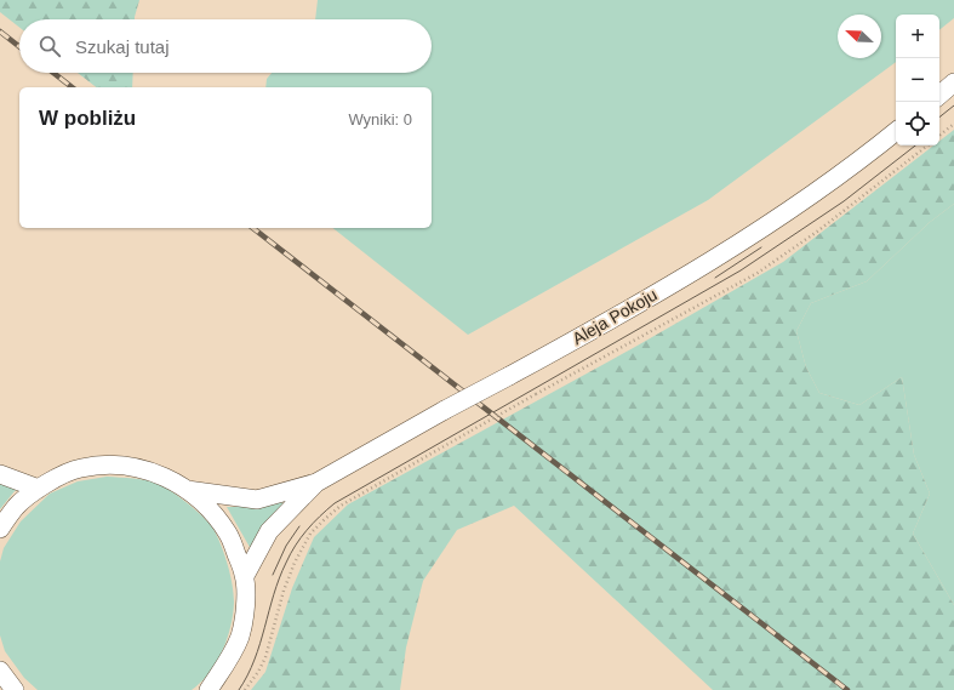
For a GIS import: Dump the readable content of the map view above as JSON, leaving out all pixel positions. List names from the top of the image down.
{
  "streets": {
    "street": ["Aleja Pokoju"]
  },
  "north": "top left",
  "page": {
    "map_buttons": ["+", "−"],
    "search": "Szukaj tutaj",
    "heading": ["W pobliżu", "Wyniki: 0"]
  }
}
